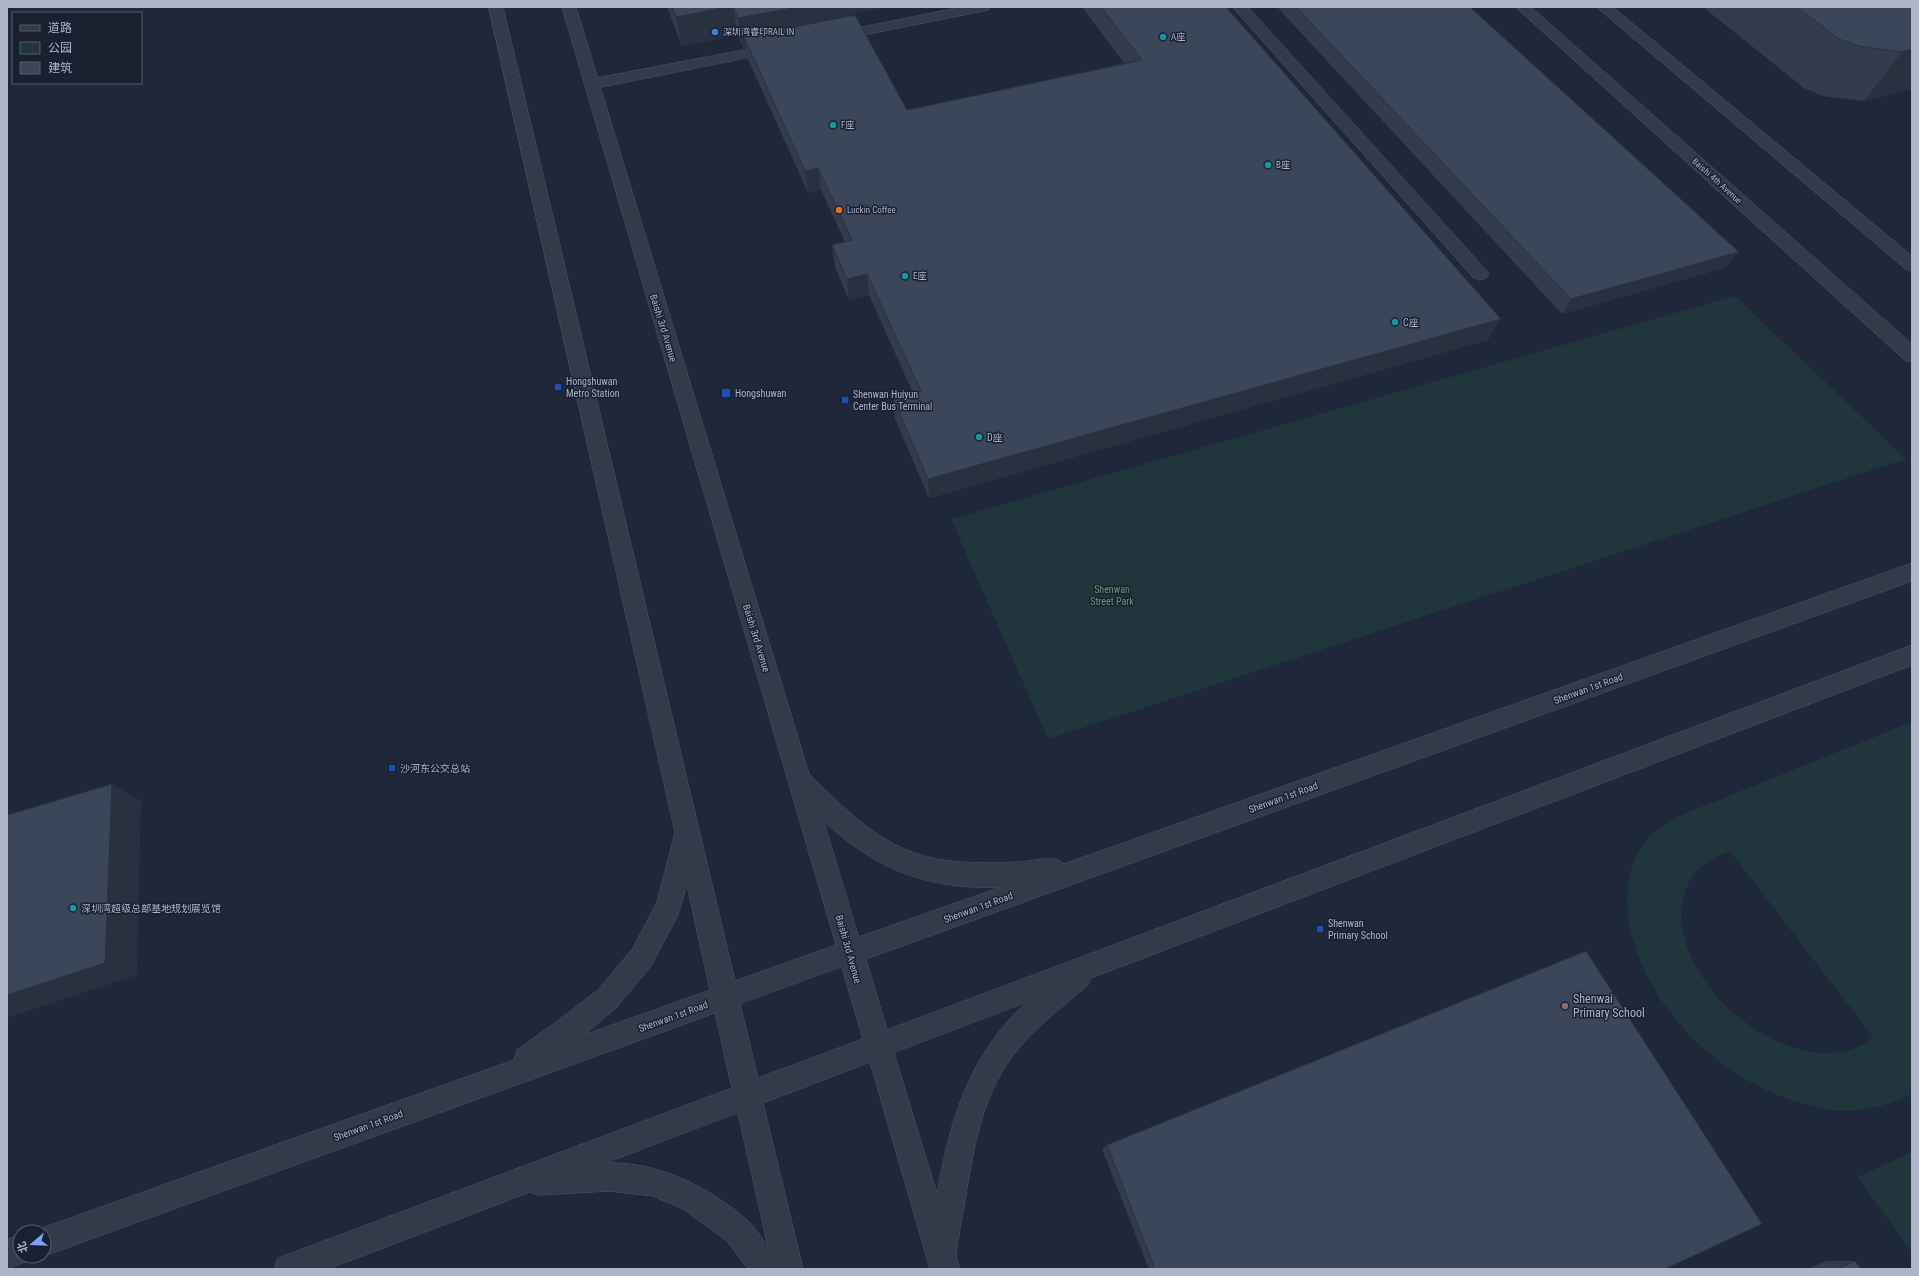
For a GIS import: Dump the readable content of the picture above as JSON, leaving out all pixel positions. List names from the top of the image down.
{
  "streets": {
    "street": ["Baishi 4th Avenue", "Baishi 3rd Avenue", "Shenwan 1st Road"]
  },
  "crossings": [
    ["Baishi 3rd Avenue", "Shenwan 1st Road"]
  ],
  "parks": ["Shenwan Street Park"],
  "places": {
    "other": [
      "深圳湾睿印RAIL IN",
      "A座",
      "F座",
      "B座",
      "Luckin Coffee",
      "E座",
      "C座",
      "D座",
      "深圳湾超级总部基地规划展览馆",
      "Shenwai Primary School"
    ],
    "transit": [
      "Hongshuwan Metro Station",
      "Hongshuwan",
      "Shenwan Huiyun Center Bus Terminal",
      "沙河东公交总站",
      "Shenwan Primary School"
    ]
  },
  "legend": ["道路", "公园", "建筑"],
  "north": "left"
}
